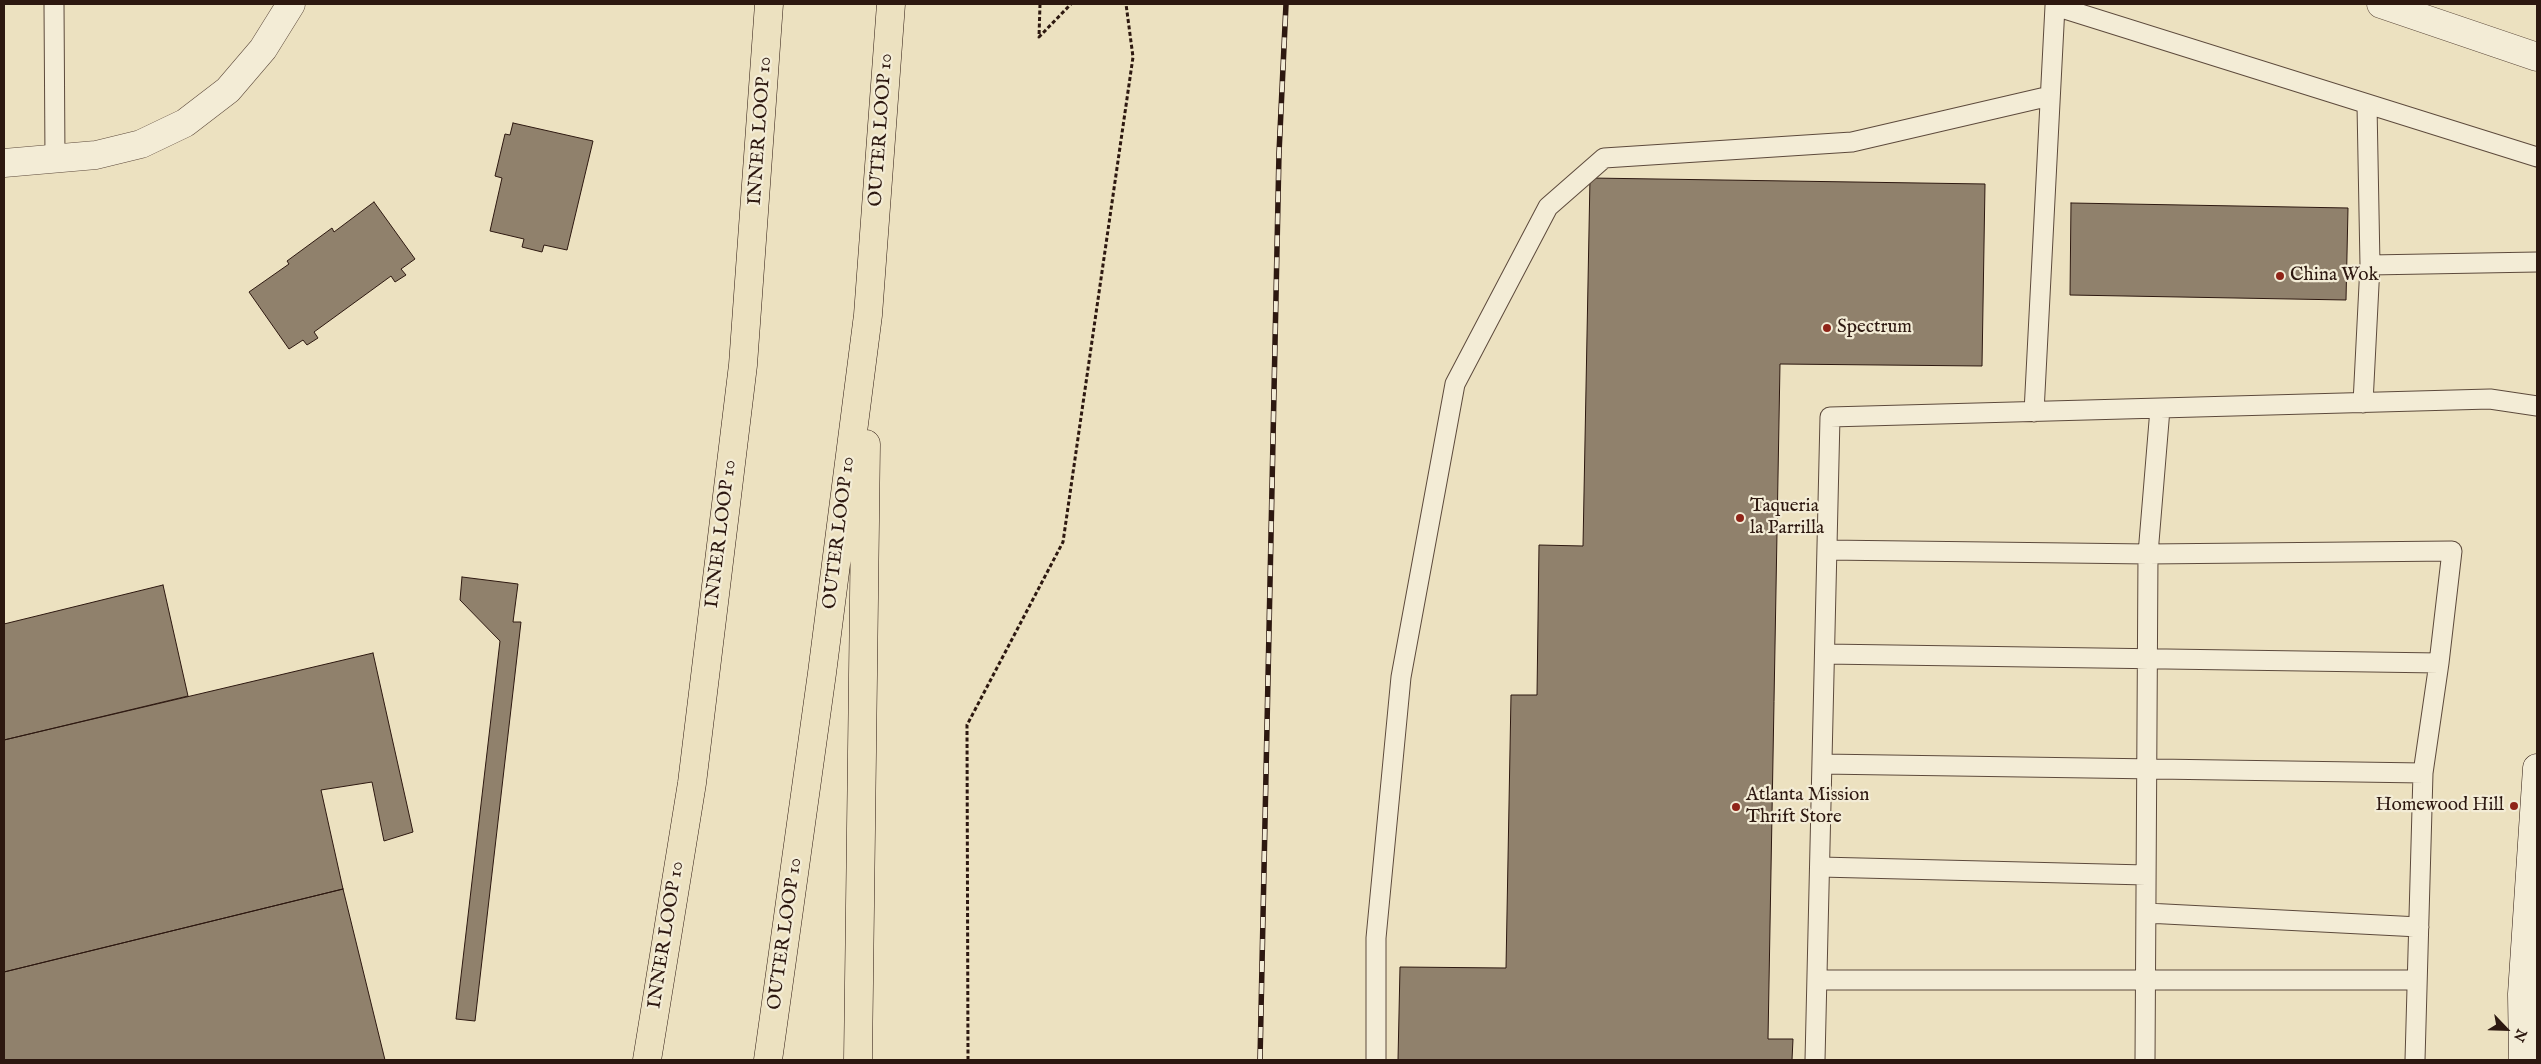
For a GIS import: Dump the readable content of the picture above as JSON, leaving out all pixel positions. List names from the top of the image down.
{
  "streets": {
    "highway": ["OUTER LOOP 10", "INNER LOOP 10"]
  },
  "places": [
    "China Wok",
    "Spectrum",
    "Taqueria la Parrilla",
    "Homewood Hill",
    "Atlanta Mission Thrift Store"
  ],
  "north": "bottom right"
}
